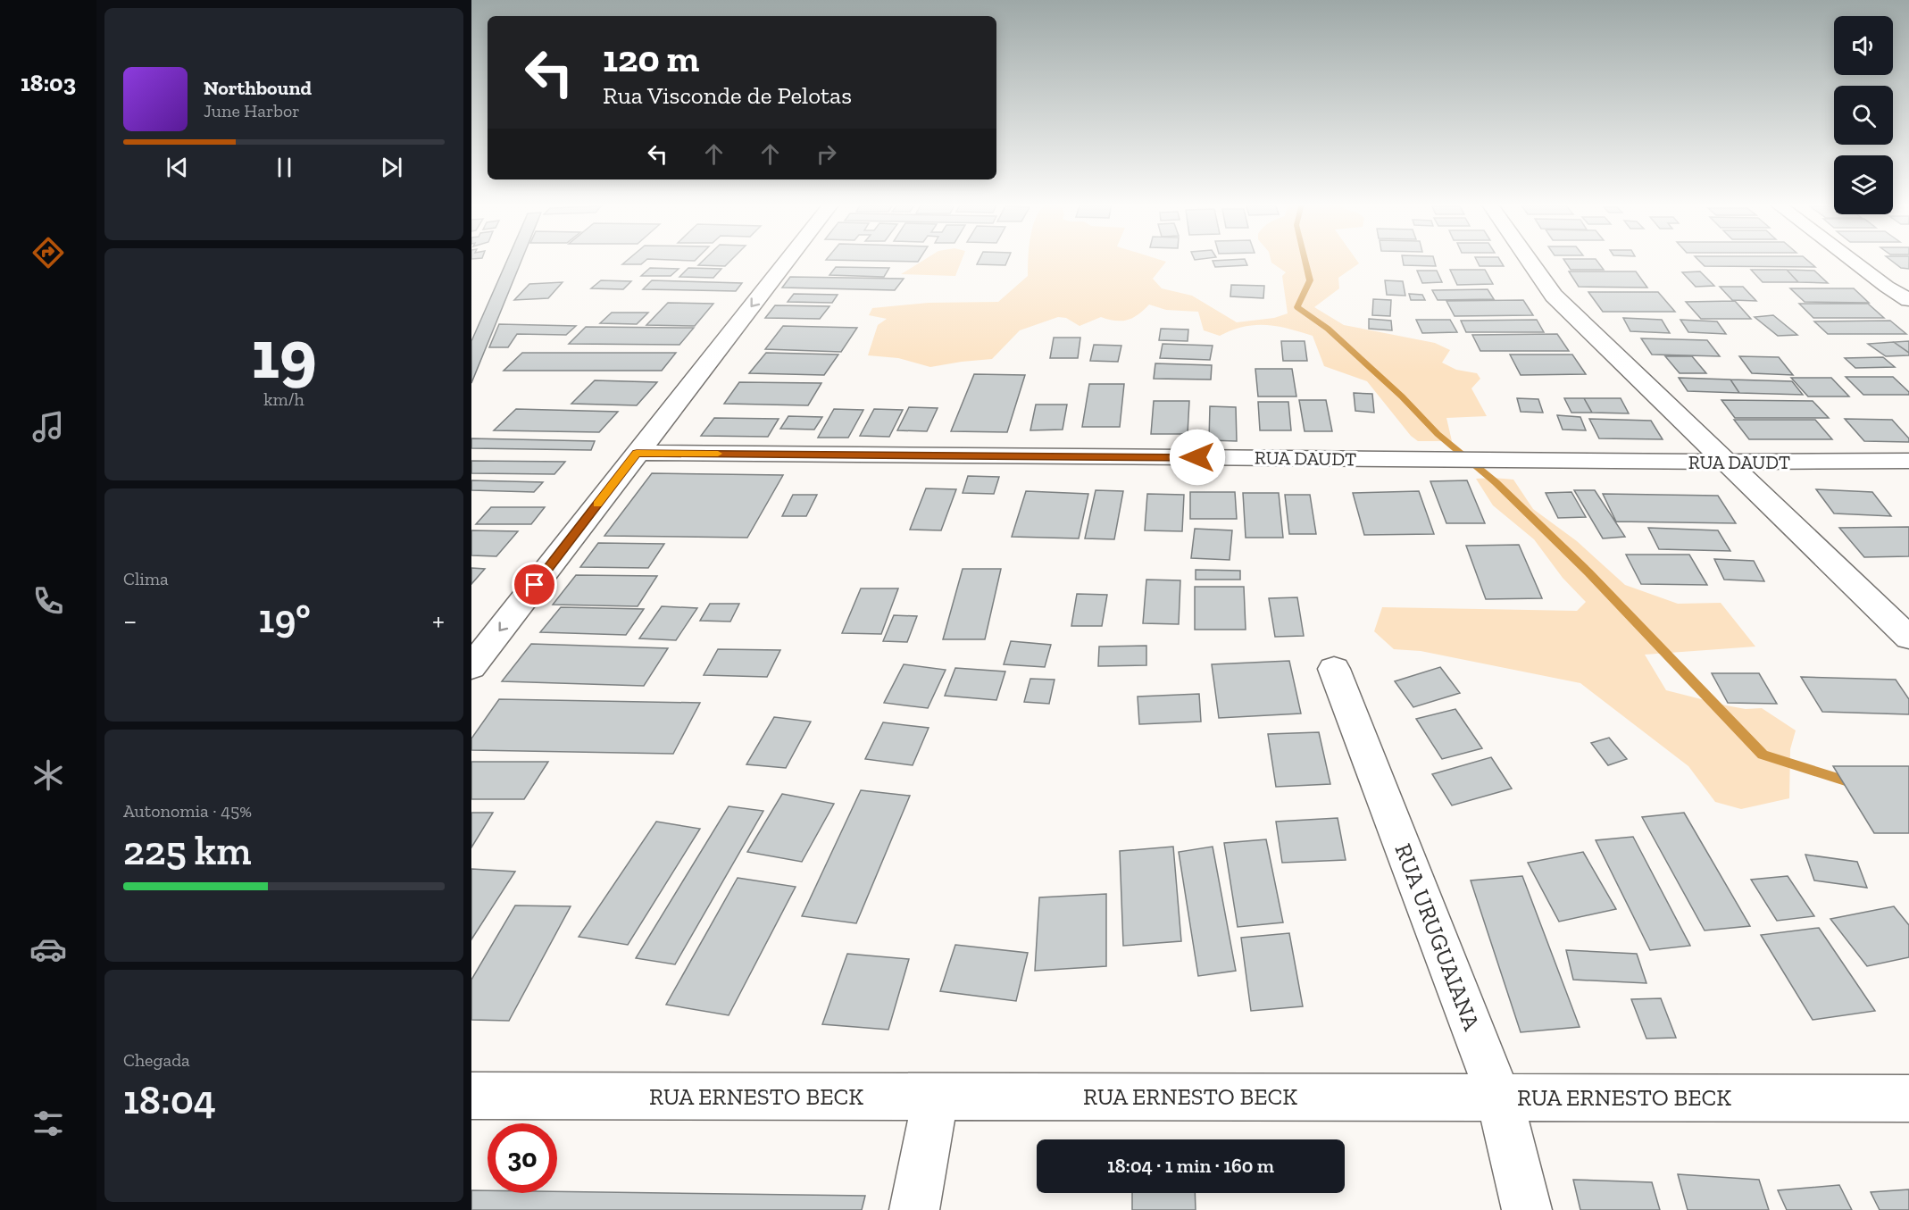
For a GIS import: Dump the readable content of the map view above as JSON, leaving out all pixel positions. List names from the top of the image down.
{
  "streets": {
    "street": ["RUA DAUDT", "RUA URUGUAIANA", "RUA ERNESTO BECK"]
  },
  "crossings": [
    ["RUA URUGUAIANA", "RUA ERNESTO BECK"]
  ],
  "page": {
    "tabs": "18:03",
    "turn": ["120 m", "Rua Visconde de Pelotas"],
    "song": ["Northbound", "June Harbor"],
    "tile": [
      ["19", "km/h"],
      "Clima",
      ["Autonomia · 45%", "225 km"],
      ["Chegada", "18:04"]
    ],
    "heat": ["−", "19°", "+"],
    "limit": "30",
    "trip": "18:04 · 1 min · 160 m"
  }
}
